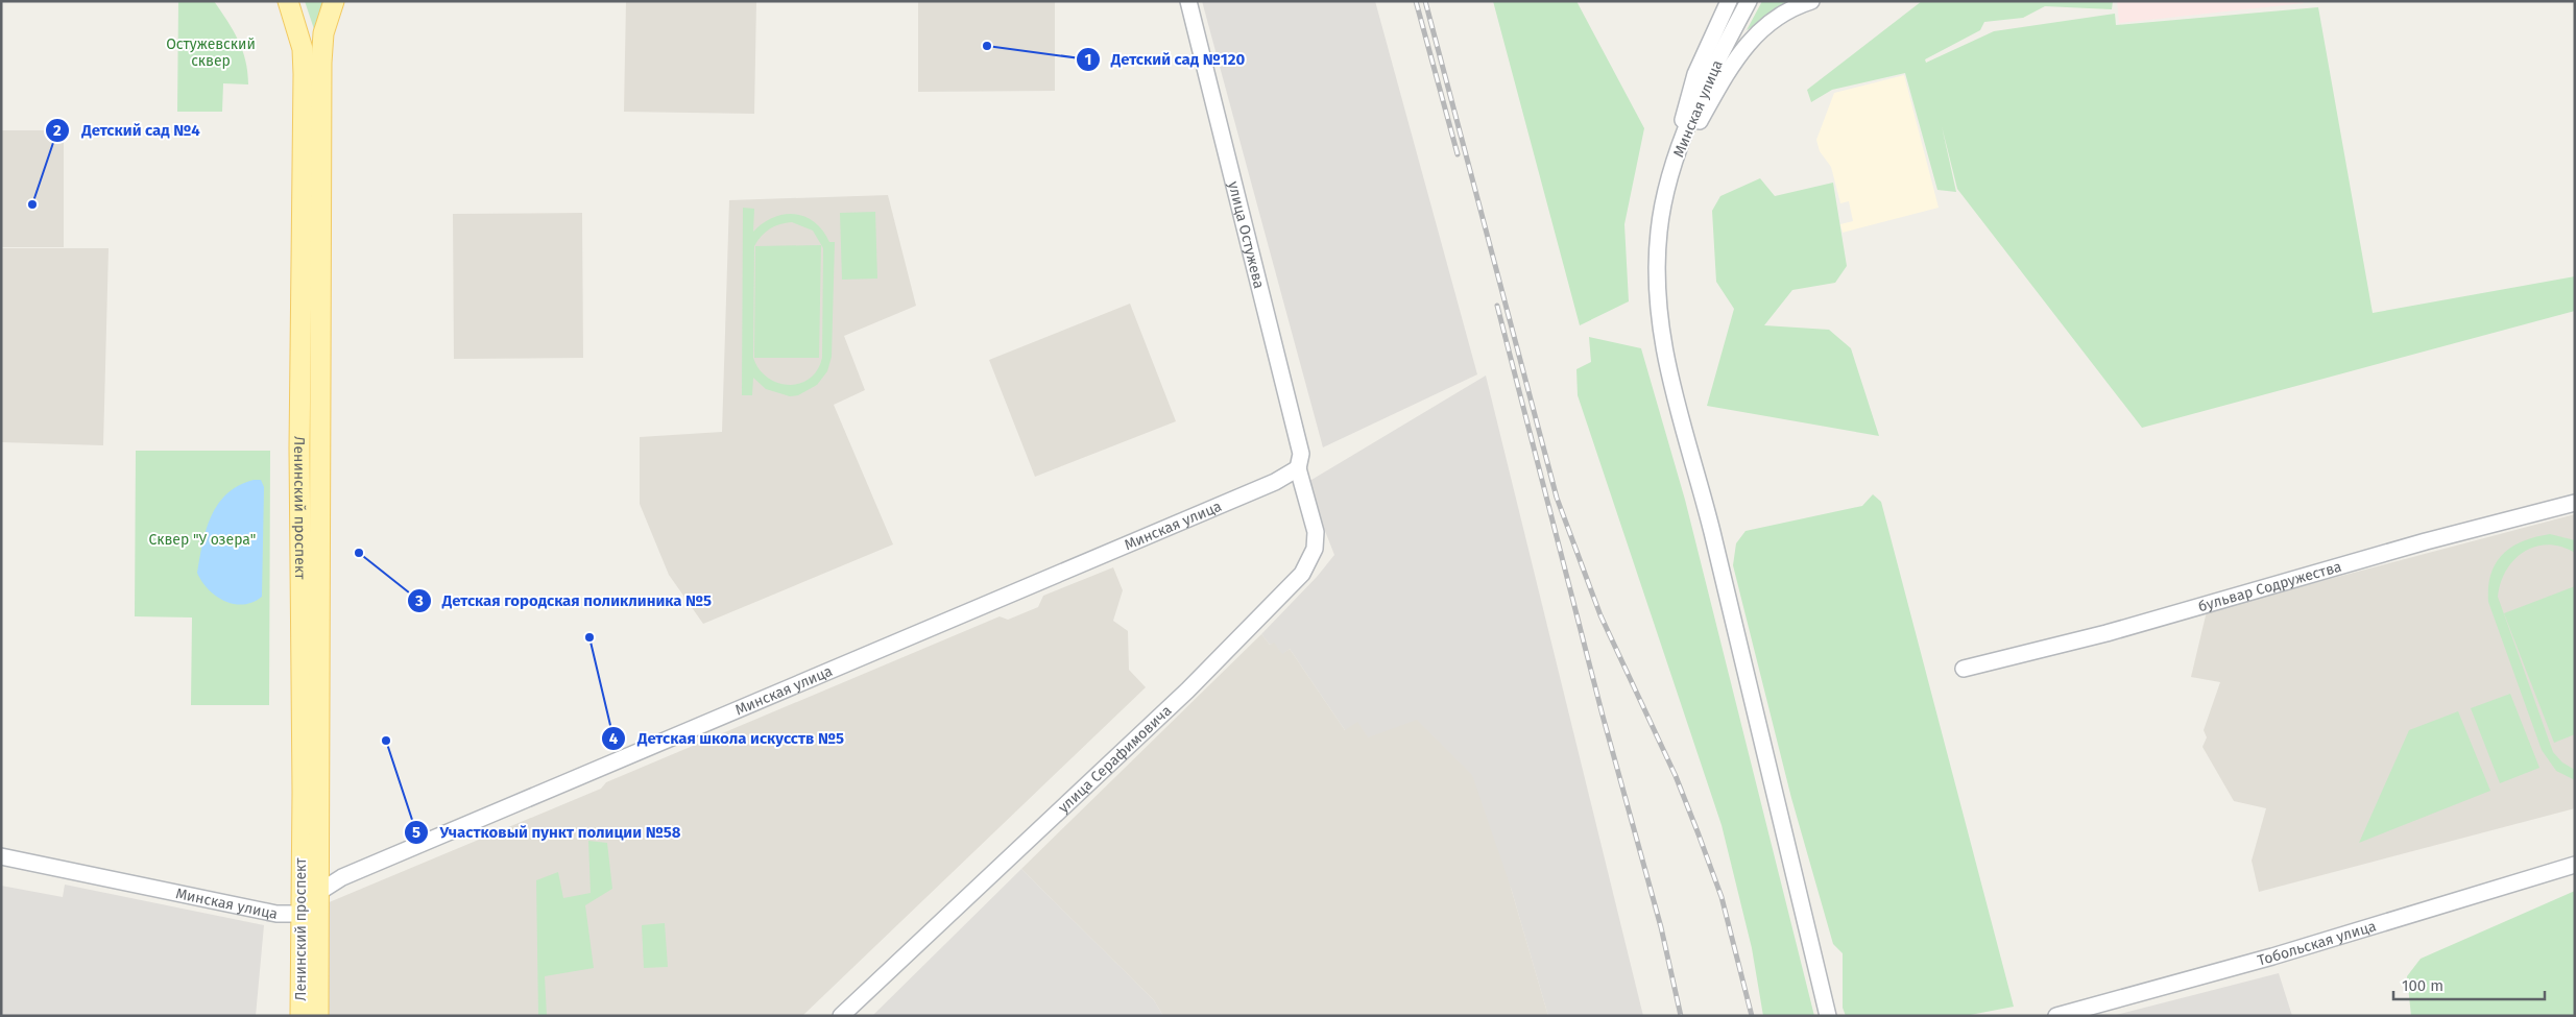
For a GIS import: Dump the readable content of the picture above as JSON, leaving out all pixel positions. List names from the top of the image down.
{
  "streets": {
    "main road": ["Ленинский проспект"],
    "street": [
      "Минская улица",
      "улица Остужева",
      "бульвар Содружества",
      "улица Серафимовича",
      "Тобольская улица"
    ]
  },
  "crossings": [
    ["Минская улица", "улица Остужева"],
    ["Минская улица", "Ленинский проспект"],
    ["Минская улица", "улица Серафимовича"],
    ["улица Остужева", "улица Серафимовича"]
  ],
  "parks": ["Остужевский сквер", "Сквер \"У озера\""],
  "places": [
    "Детский сад №120",
    "Детский сад №4",
    "Детская городская поликлиника №5",
    "Детская школа искусств №5",
    "Участковый пункт полиции №58"
  ],
  "scale_bar": "100 m"
}
